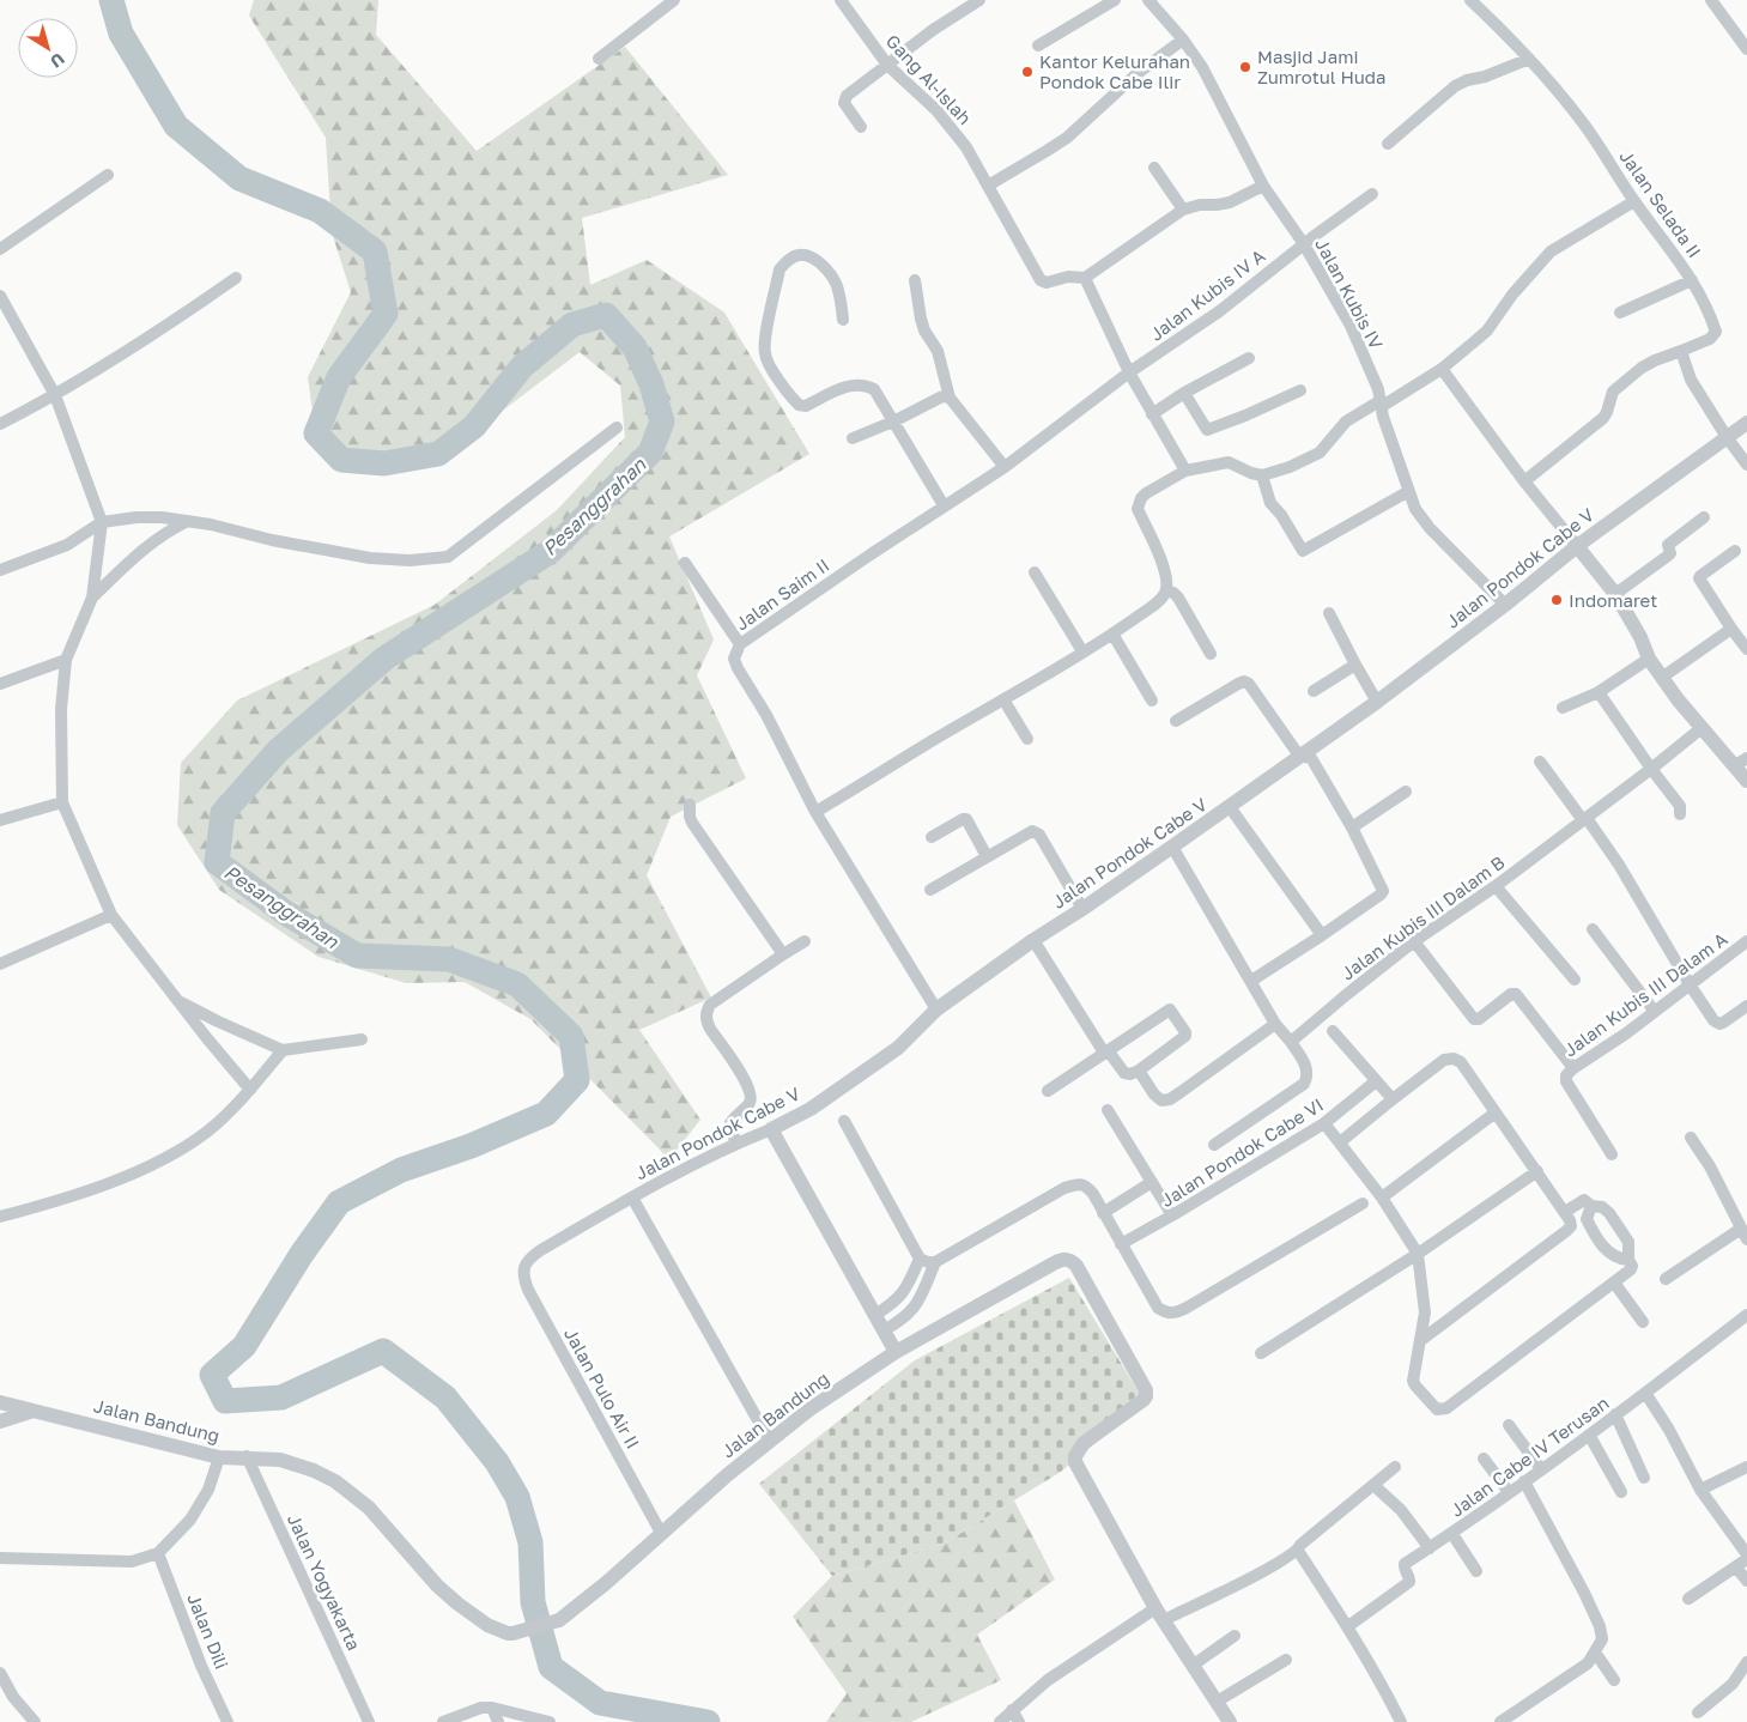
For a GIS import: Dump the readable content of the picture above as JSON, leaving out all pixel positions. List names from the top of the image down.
{
  "streets": {
    "street": [
      "Gang Al-Islah",
      "Jalan Selada II",
      "Jalan Kubis IV",
      "Jalan Kubis IV A",
      "Jalan Pondok Cabe V",
      "Jalan Saim II",
      "Jalan Kubis III Dalam B",
      "Jalan Kubis III Dalam A",
      "Jalan Pondok Cabe VI",
      "Jalan Pulo Air II",
      "Jalan Bandung",
      "Jalan Cabe IV Terusan",
      "Jalan Yogyakarta",
      "Jalan Dili"
    ]
  },
  "crossings": [
    ["Jalan Kubis IV", "Jalan Kubis IV A"],
    ["Jalan Kubis IV", "Jalan Pondok Cabe V"],
    ["Jalan Kubis IV A", "Jalan Saim II"],
    ["Jalan Pondok Cabe V", "Jalan Saim II"],
    ["Jalan Pondok Cabe V", "Jalan Pulo Air II"],
    ["Jalan Pulo Air II", "Jalan Bandung"],
    ["Jalan Bandung", "Jalan Yogyakarta"]
  ],
  "water": ["Pesanggrahan"],
  "places": ["Masjid Jami Zumrotul Huda", "Kantor Kelurahan Pondok Cabe Ilir", "Indomaret"],
  "north": "bottom right"
}
